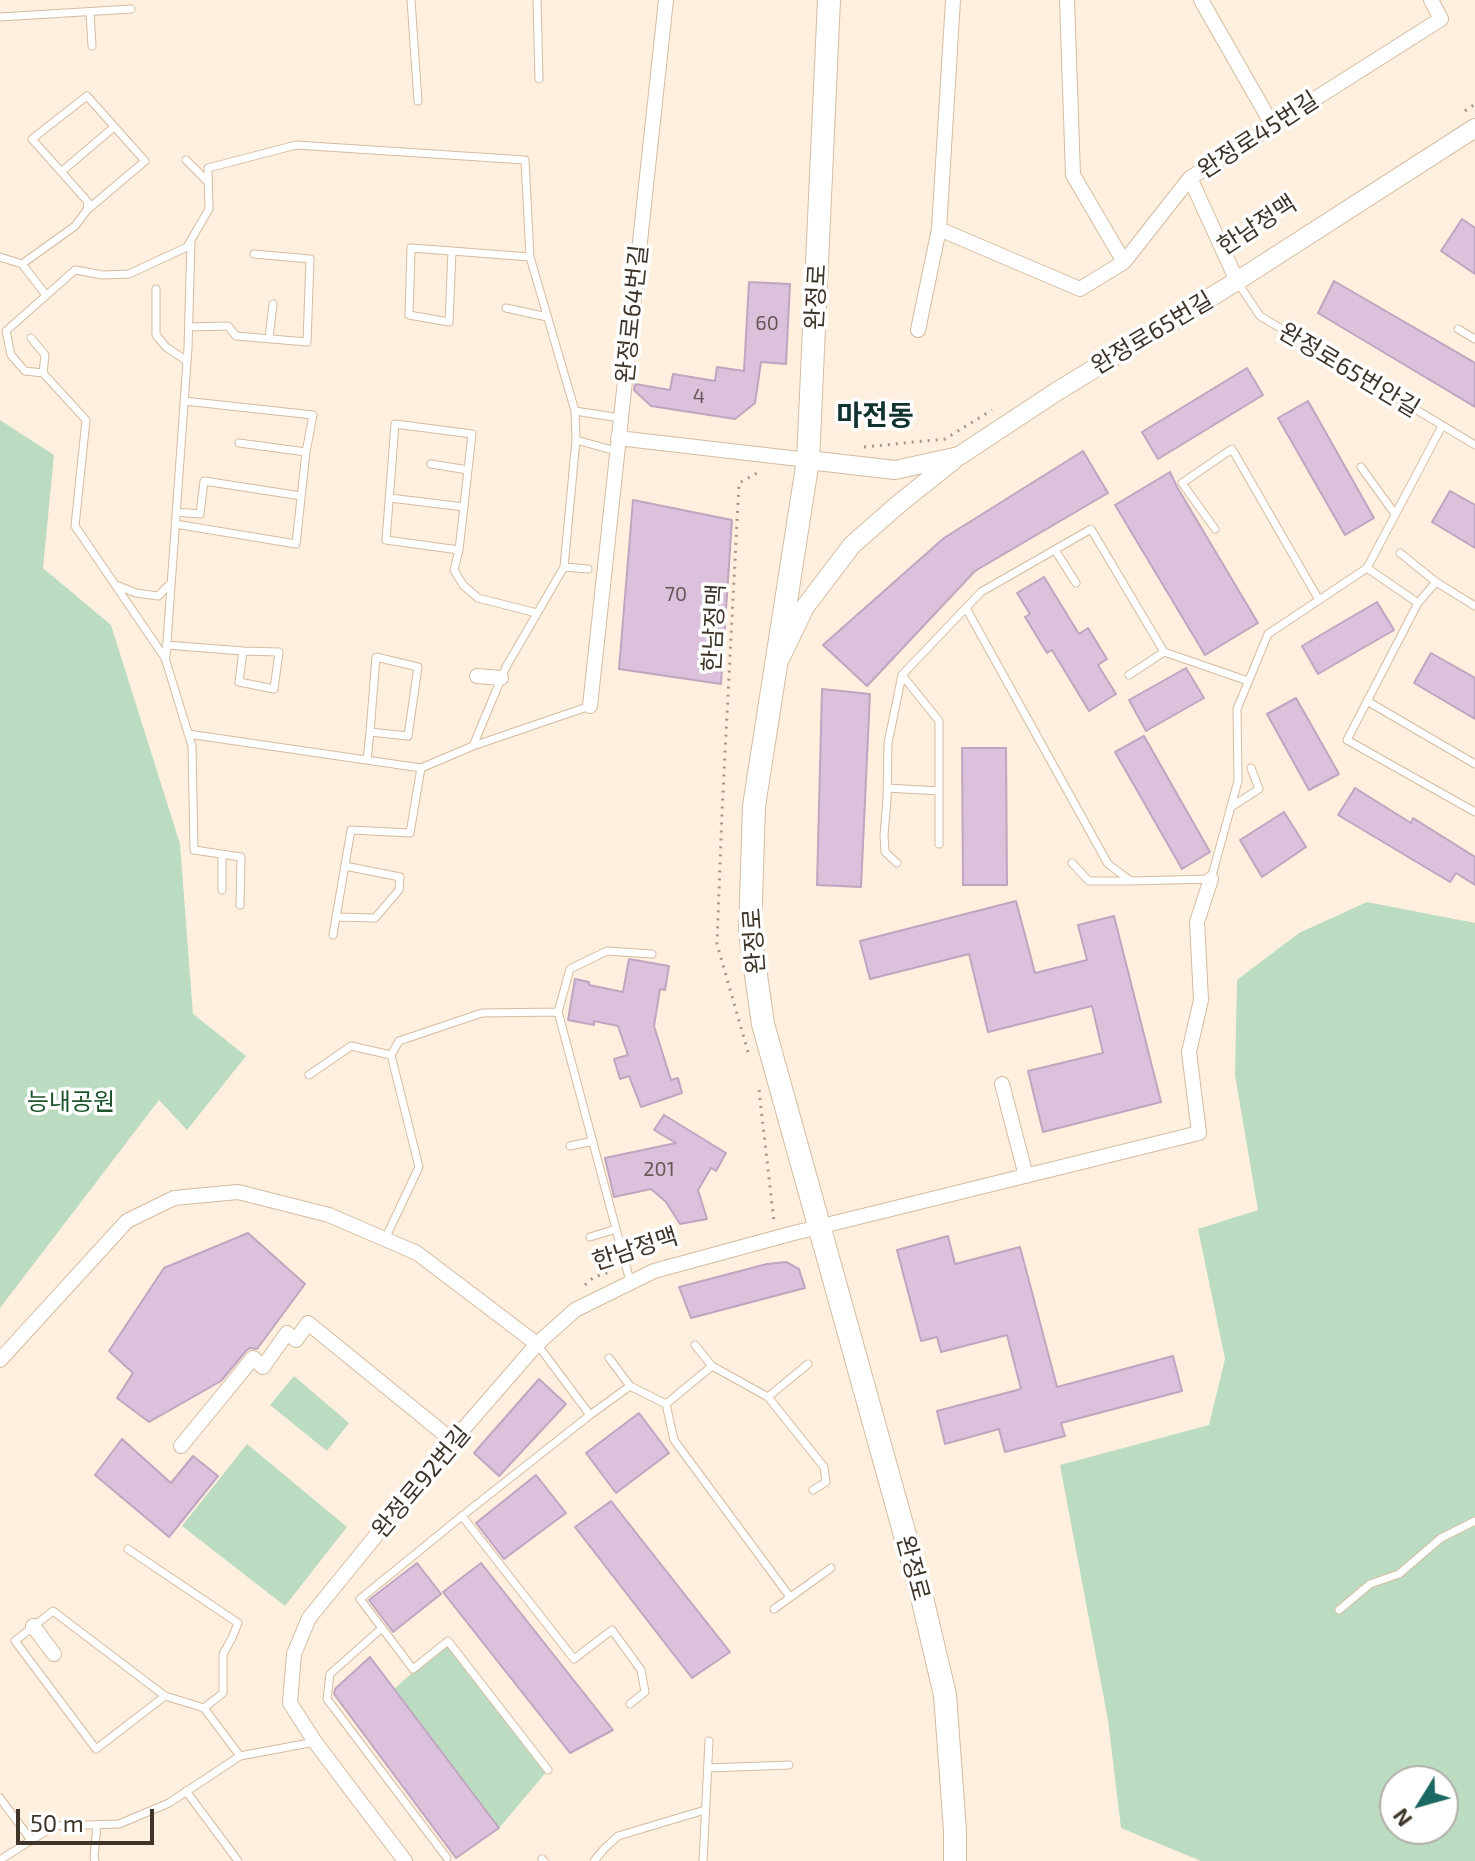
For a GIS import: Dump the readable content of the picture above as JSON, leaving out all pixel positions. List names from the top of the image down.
{
  "streets": {
    "main road": ["완정로"],
    "street": [
      "완정로45번길",
      "완정로64번길",
      "완정로65번길",
      "완정로92번길"
    ],
    "lane": ["완정로65번안길"],
    "path": ["한남정맥"]
  },
  "crossings": [
    ["한남정맥", "완정로"],
    ["한남정맥", "완정로65번길"],
    ["한남정맥", "완정로92번길"],
    ["완정로", "완정로65번길"],
    ["완정로", "완정로92번길"],
    ["완정로65번길", "완정로65번안길"]
  ],
  "districts": ["마전동"],
  "parks": ["능내공원"],
  "house_numbers": [
    "60",
    "4",
    "70",
    "201"
  ],
  "scale_bar": "50 m",
  "north": "bottom left"
}
